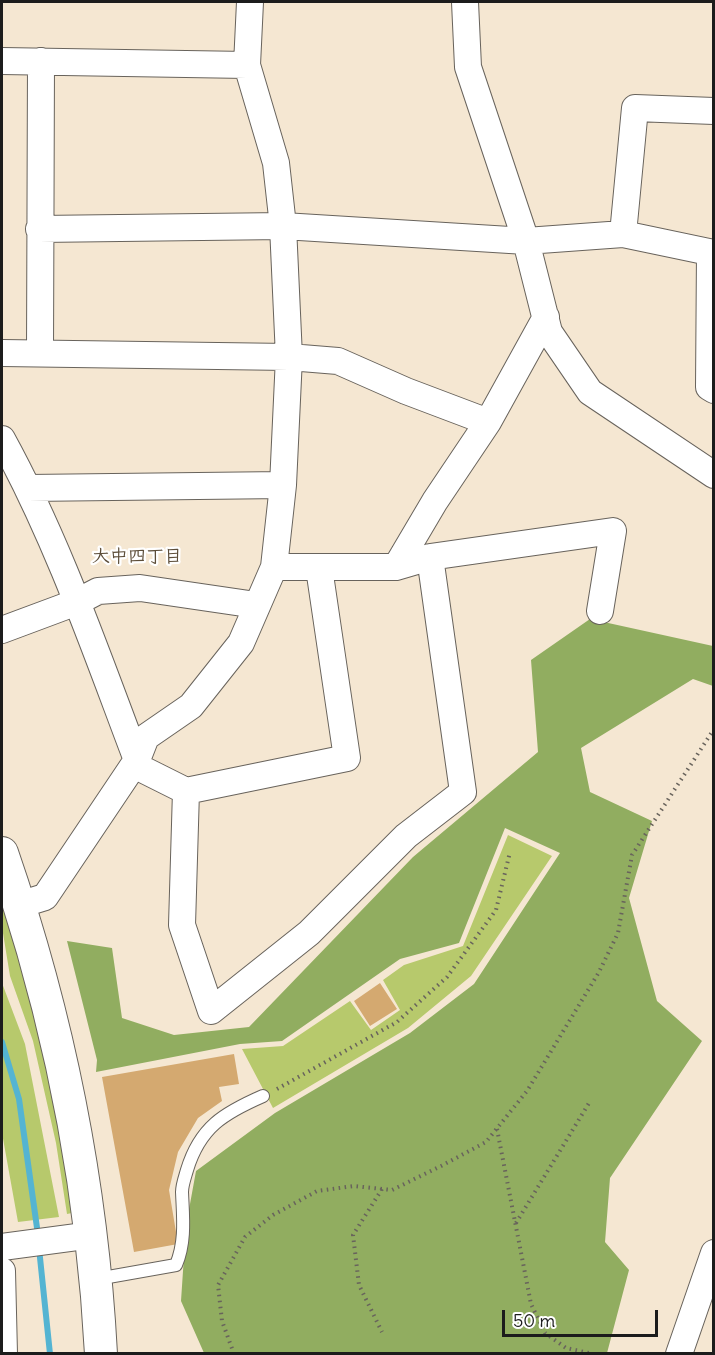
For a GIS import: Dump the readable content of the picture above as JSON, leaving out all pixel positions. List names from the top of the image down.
{
  "districts": ["大中四丁目"],
  "scale_bar": "50 m"
}
